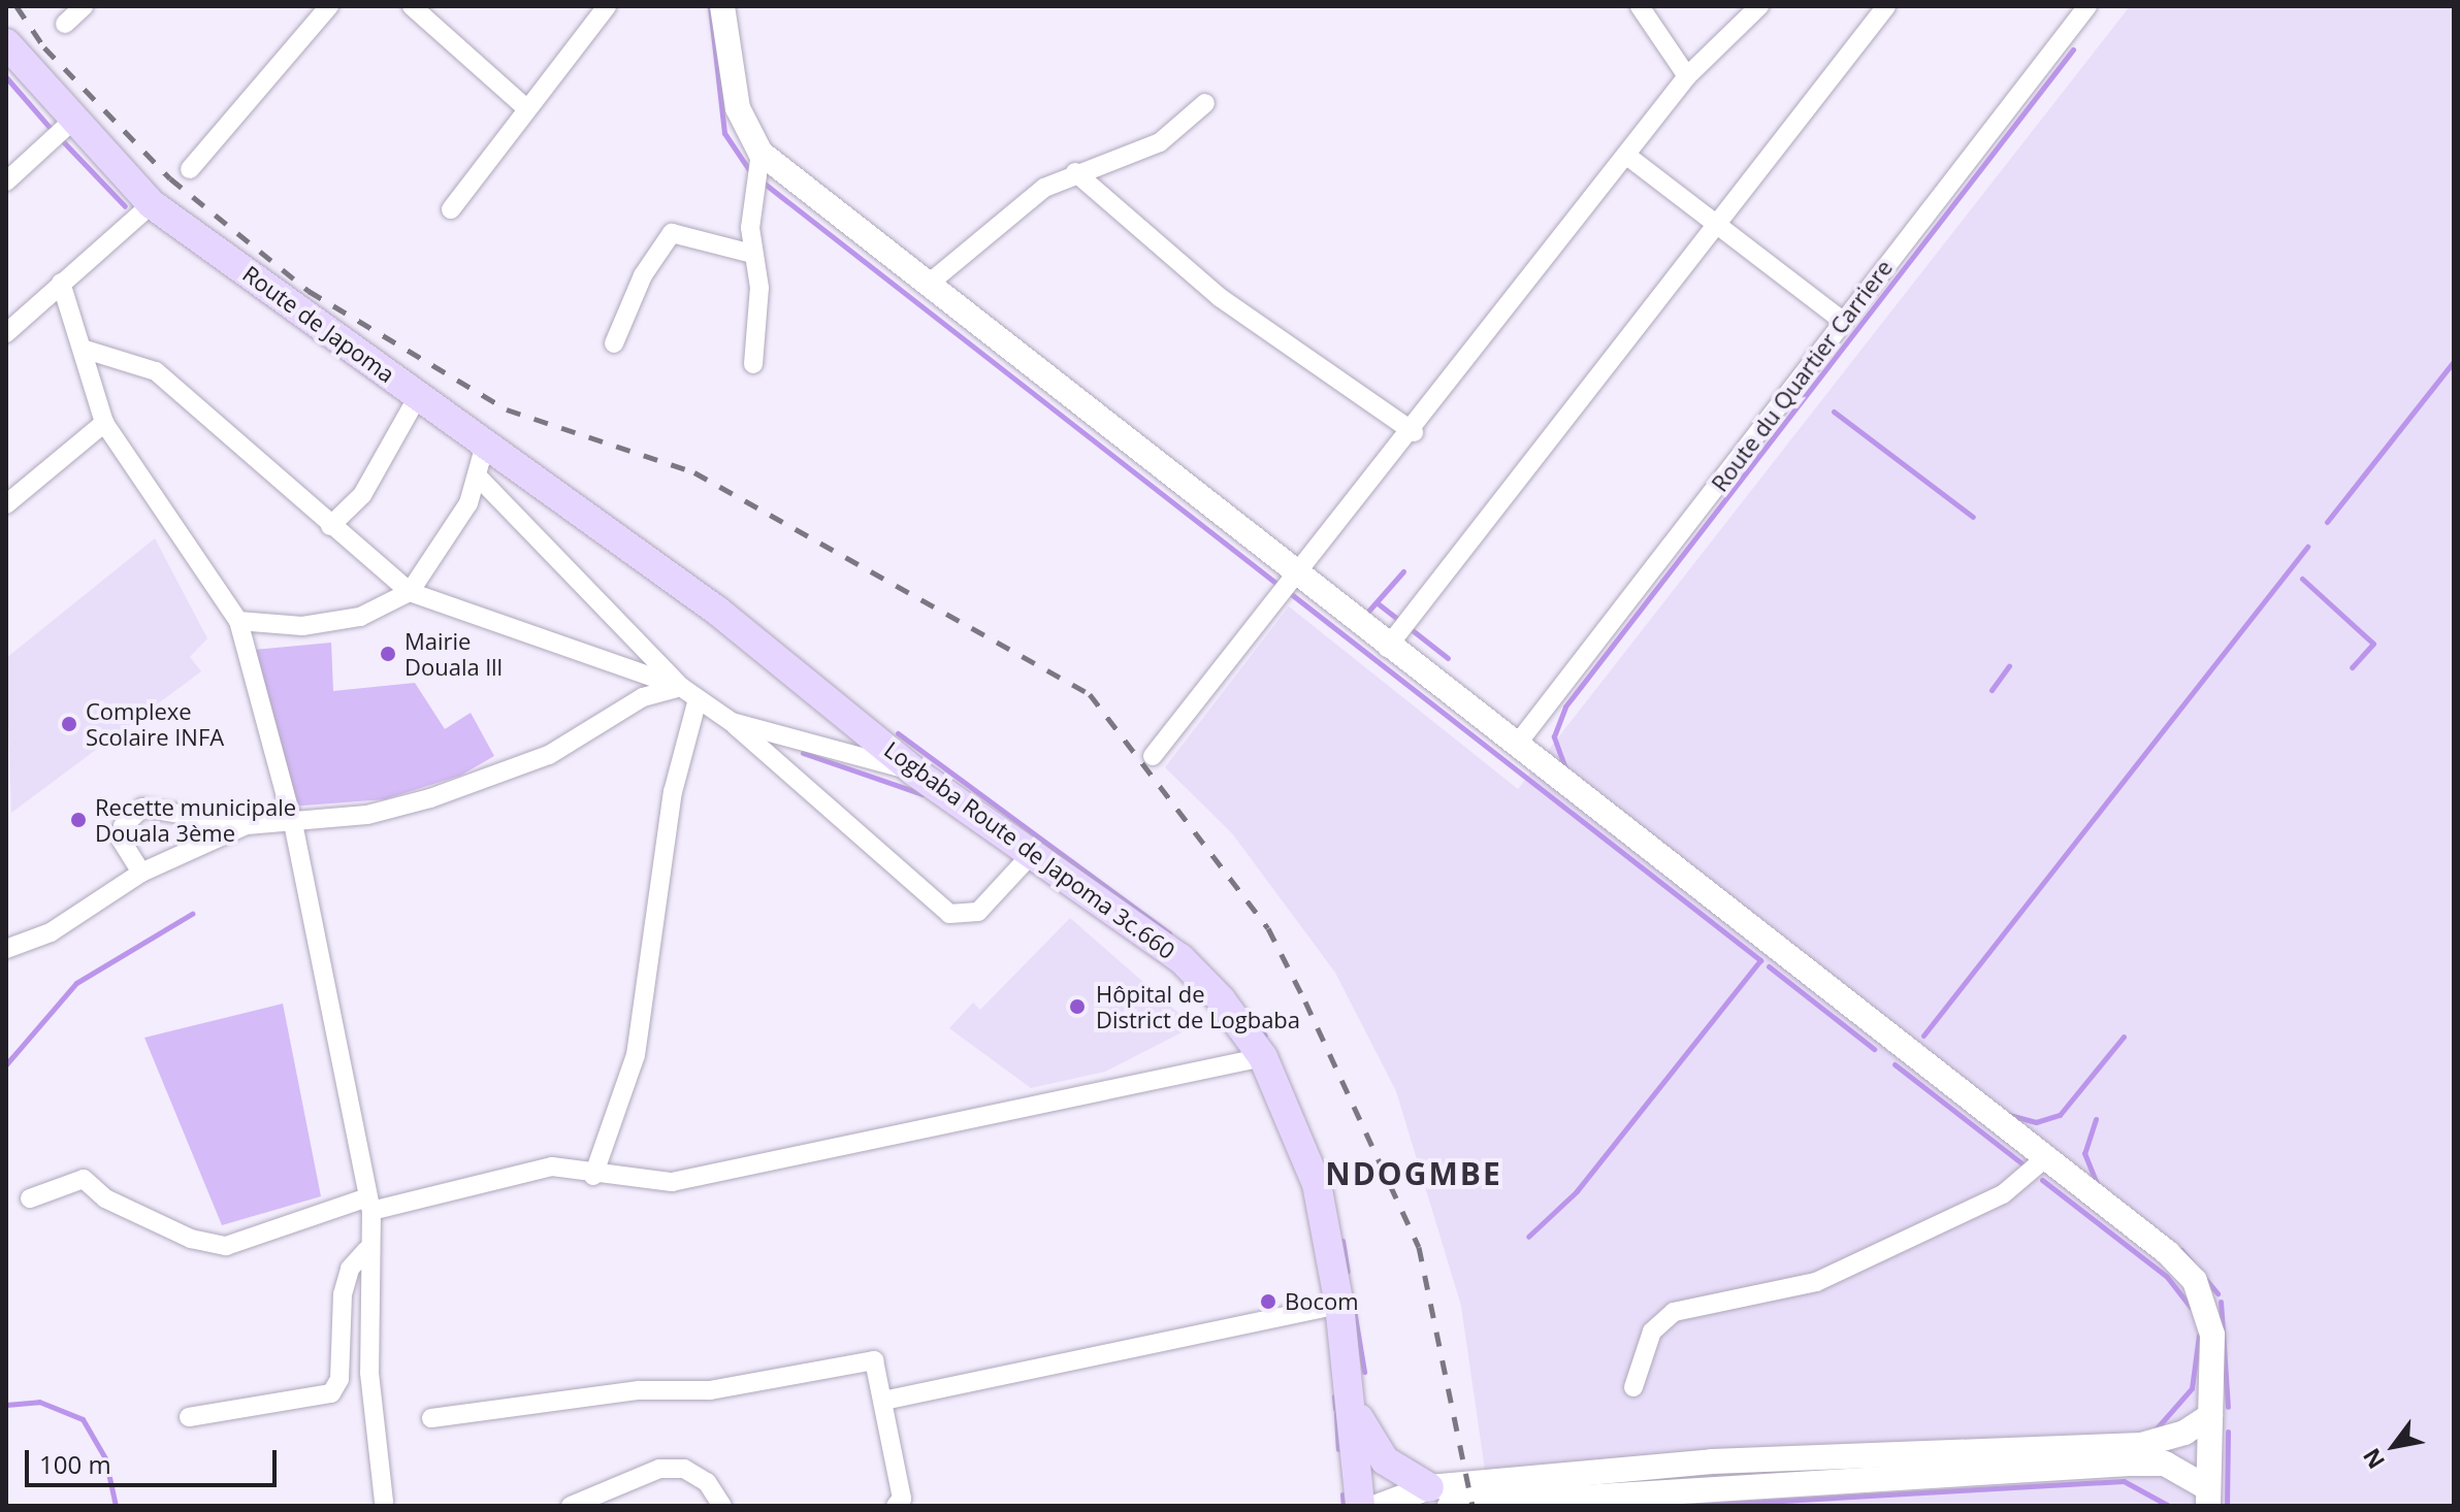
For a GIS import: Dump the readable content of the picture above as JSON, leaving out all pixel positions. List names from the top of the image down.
{
  "streets": {
    "main road": ["Route de Japoma", "Logbaba Route de Japoma 3c.660"],
    "street": ["Route du Quartier Carriere"]
  },
  "crossings": [
    ["Route de Japoma", "Logbaba Route de Japoma 3c.660"]
  ],
  "districts": ["NDOGMBE"],
  "places": [
    "Mairie Douala lll",
    "Complexe Scolaire INFA",
    "Recette municipale Douala 3ème",
    "Hôpital de District de Logbaba",
    "Bocom"
  ],
  "scale_bar": "100 m",
  "north": "bottom left"
}
